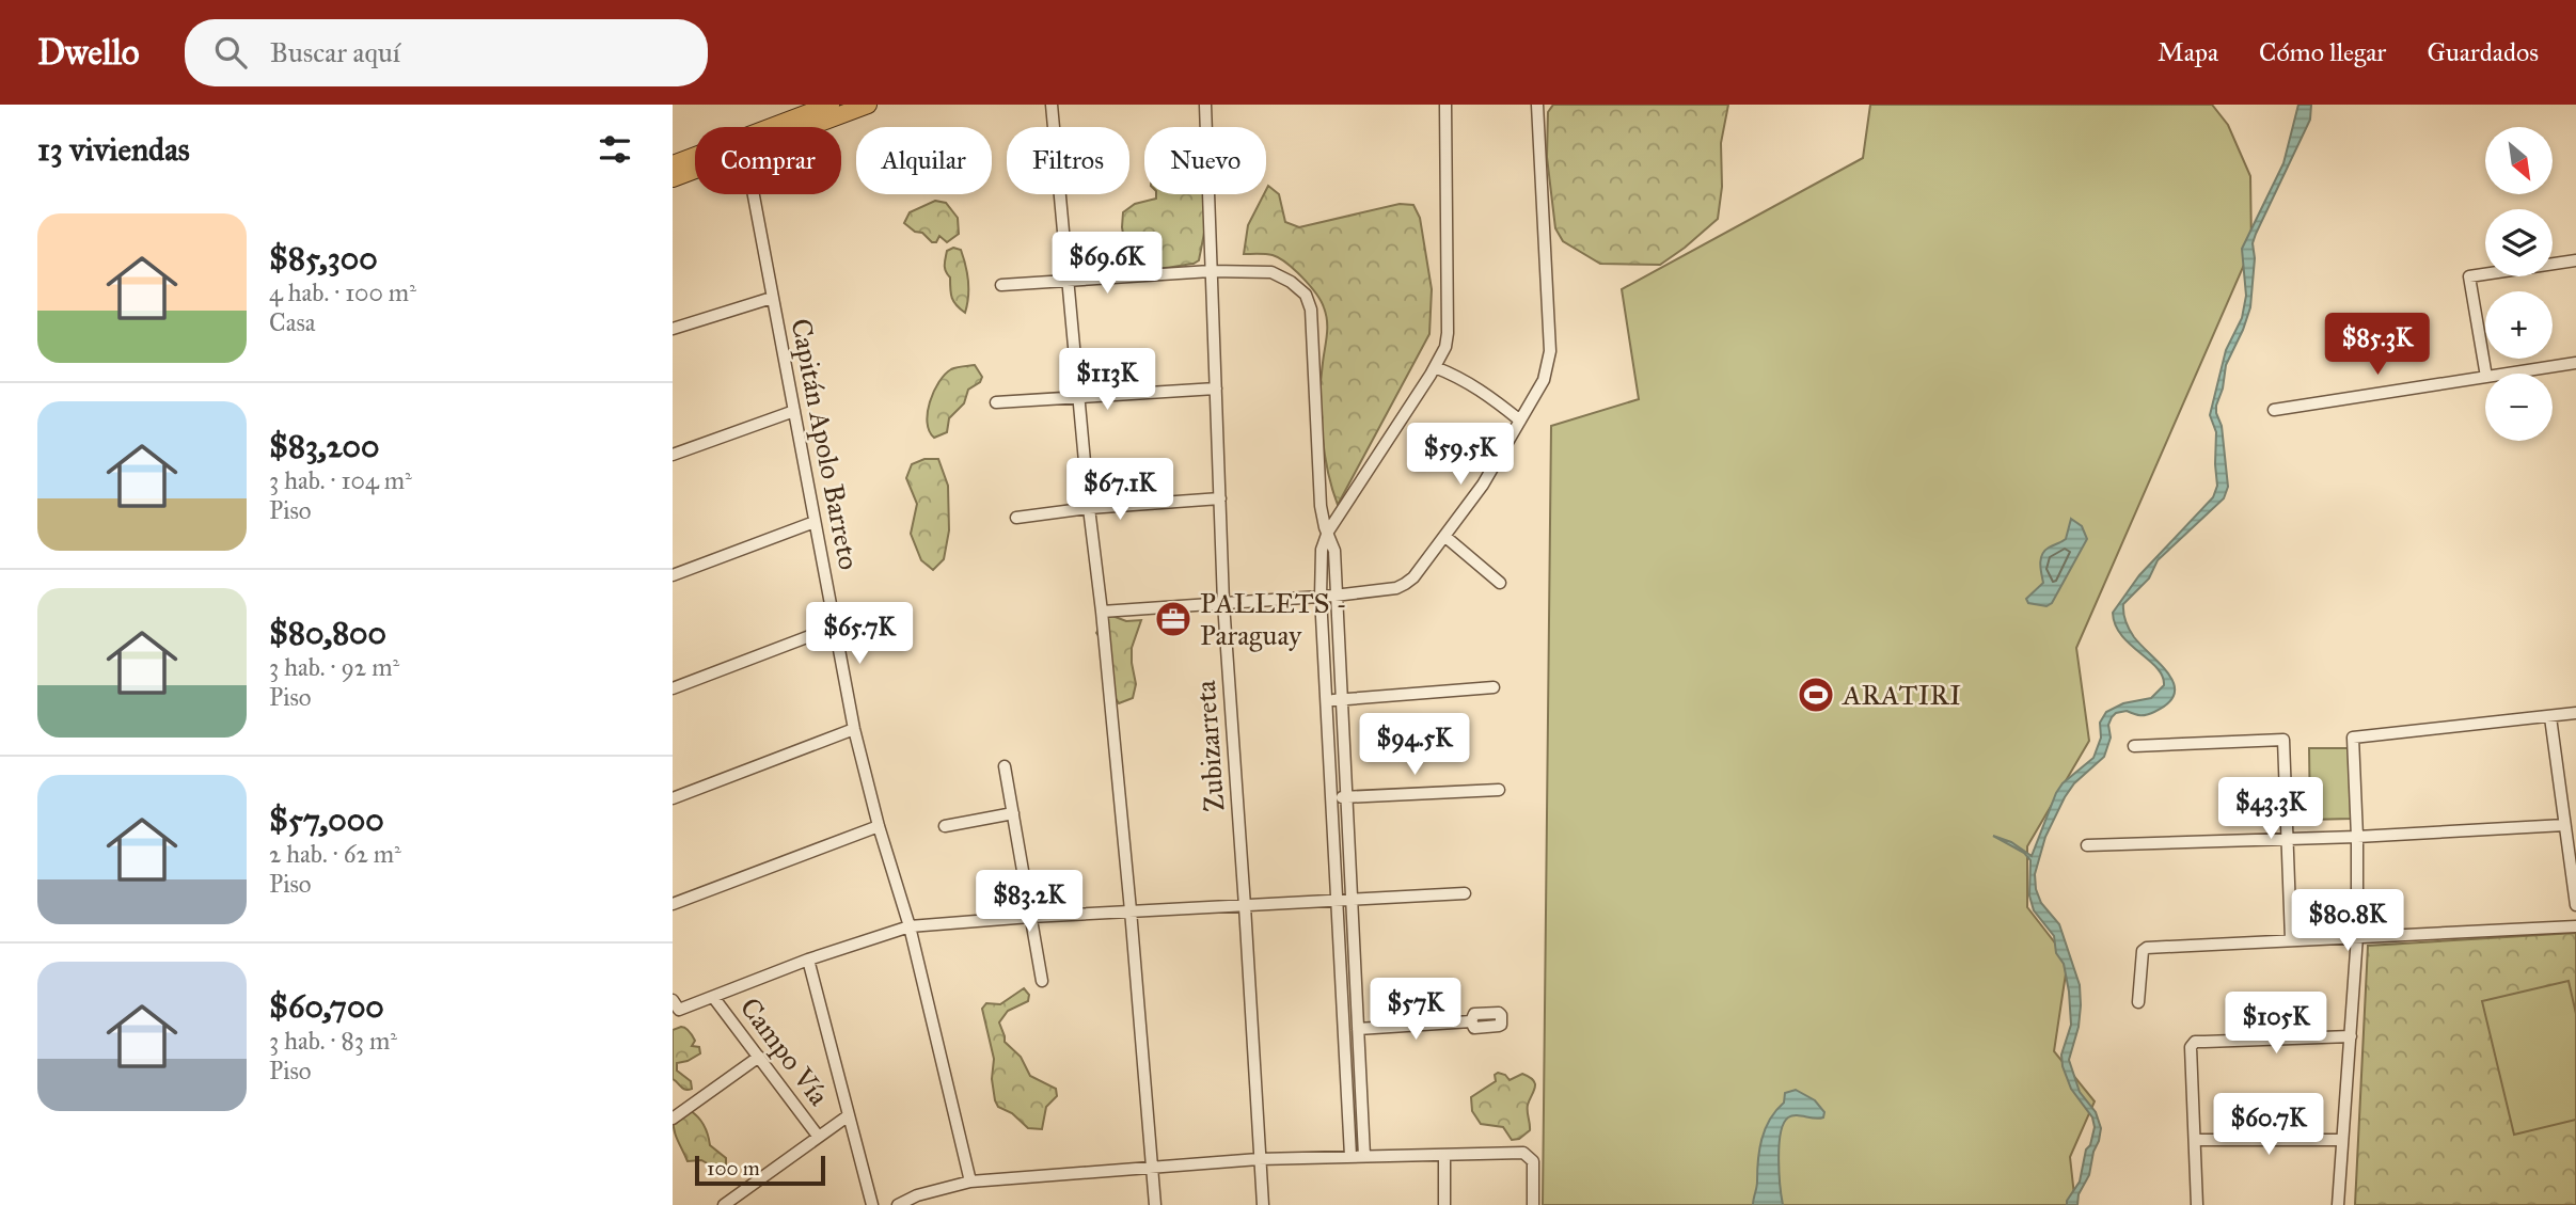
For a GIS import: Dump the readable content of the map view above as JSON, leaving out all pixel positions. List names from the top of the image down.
{
  "streets": {
    "street": ["Capitán Apolo Barreto", "Zubizarreta", "Campo Vía"]
  },
  "places": {
    "office": ["PALLETS - Paraguay"],
    "sports": ["ARATIRI"]
  },
  "scale_bar": "100 m",
  "north": "bottom right",
  "page": {
    "header": "Dwello",
    "search": "Buscar aquí",
    "nav": ["Mapa", "Cómo llegar", "Guardados"],
    "heading": "13 viviendas",
    "map_buttons": ["+", "−"],
    "chip": [
      "Comprar",
      "Alquilar",
      "Filtros",
      "Nuevo"
    ],
    "list": [
      {
        "name": "$85,300",
        "note": "4 hab. · 100 m² · Casa"
      },
      {
        "name": "$83,200",
        "note": "3 hab. · 104 m² · Piso"
      },
      {
        "name": "$80,800",
        "note": "3 hab. · 92 m² · Piso"
      },
      {
        "name": "$57,000",
        "note": "2 hab. · 62 m² · Piso"
      },
      {
        "name": "$60,700",
        "note": "3 hab. · 83 m² · Piso"
      }
    ],
    "price": [
      "$69.6K",
      "$85.3K",
      "$113K",
      "$59.5K",
      "$67.1K",
      "$65.7K",
      "$94.5K",
      "$43.3K",
      "$83.2K",
      "$80.8K",
      "$57K",
      "$105K",
      "$60.7K"
    ],
    "scale": "100 m"
  }
}
